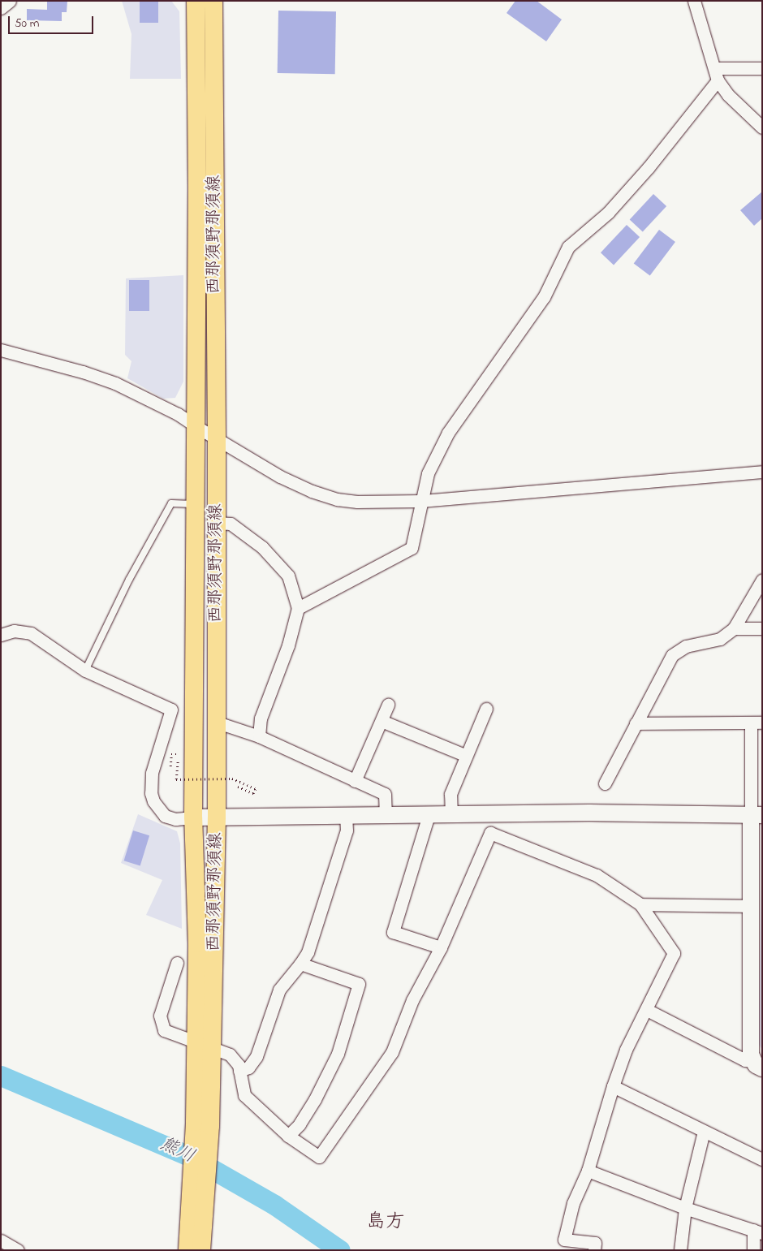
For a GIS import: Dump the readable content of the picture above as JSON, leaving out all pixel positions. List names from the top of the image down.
{
  "streets": {
    "main road": ["西那須野那須線"]
  },
  "districts": ["島方"],
  "water": ["熊川"],
  "scale_bar": "50 m"
}
